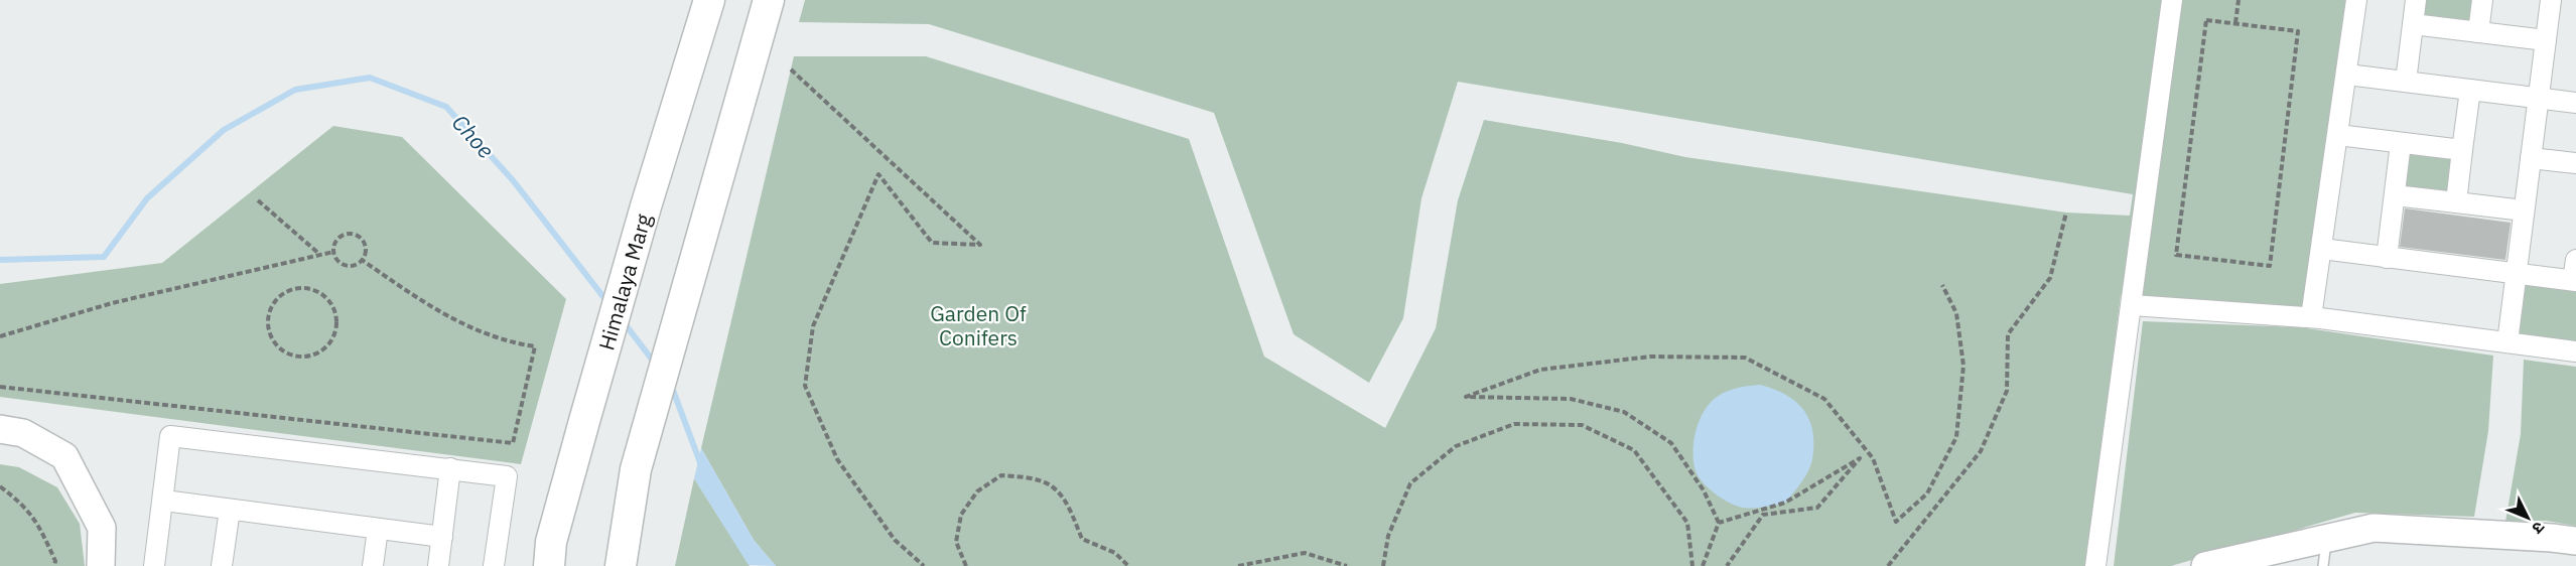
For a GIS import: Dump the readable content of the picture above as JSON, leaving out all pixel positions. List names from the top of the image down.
{
  "streets": {
    "main road": ["Himalaya Marg"]
  },
  "water": ["Choe"],
  "parks": ["Garden Of Conifers"],
  "north": "bottom right"
}
